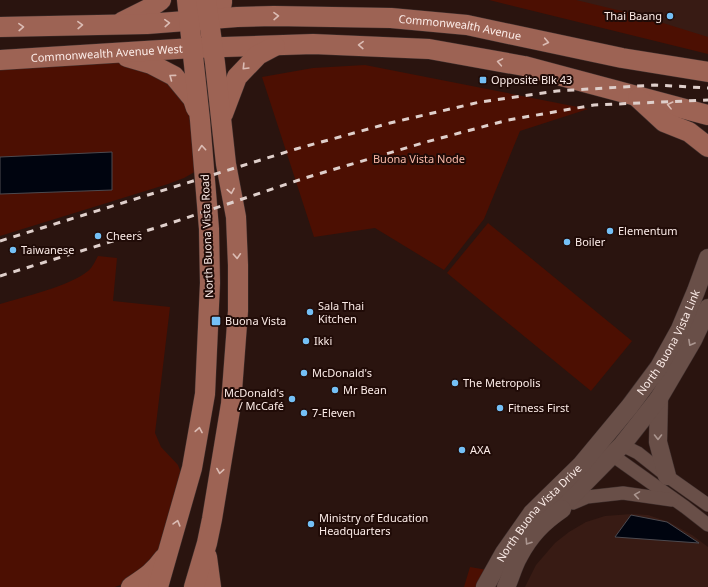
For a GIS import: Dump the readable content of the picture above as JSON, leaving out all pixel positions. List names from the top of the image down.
{
  "streets": {
    "main road": ["Commonwealth Avenue", "Commonwealth Avenue West", "North Buona Vista Road"],
    "street": ["North Buona Vista Link", "North Buona Vista Drive"]
  },
  "crossings": [
    ["Commonwealth Avenue", "North Buona Vista Road"],
    ["Commonwealth Avenue West", "North Buona Vista Road"],
    ["North Buona Vista Link", "North Buona Vista Drive"]
  ],
  "parks": ["Buona Vista Node"],
  "places": {
    "other": [
      "Thai Baang",
      "Elementum",
      "Cheers",
      "Boiler",
      "Taiwanese",
      "Sala Thai Kitchen",
      "Ikki",
      "McDonald's",
      "The Metropolis",
      "Mr Bean",
      "McDonald's / McCafé",
      "Fitness First",
      "7-Eleven",
      "AXA",
      "Ministry of Education Headquarters"
    ],
    "transit": ["Opposite Blk 43", "Buona Vista"]
  }
}
